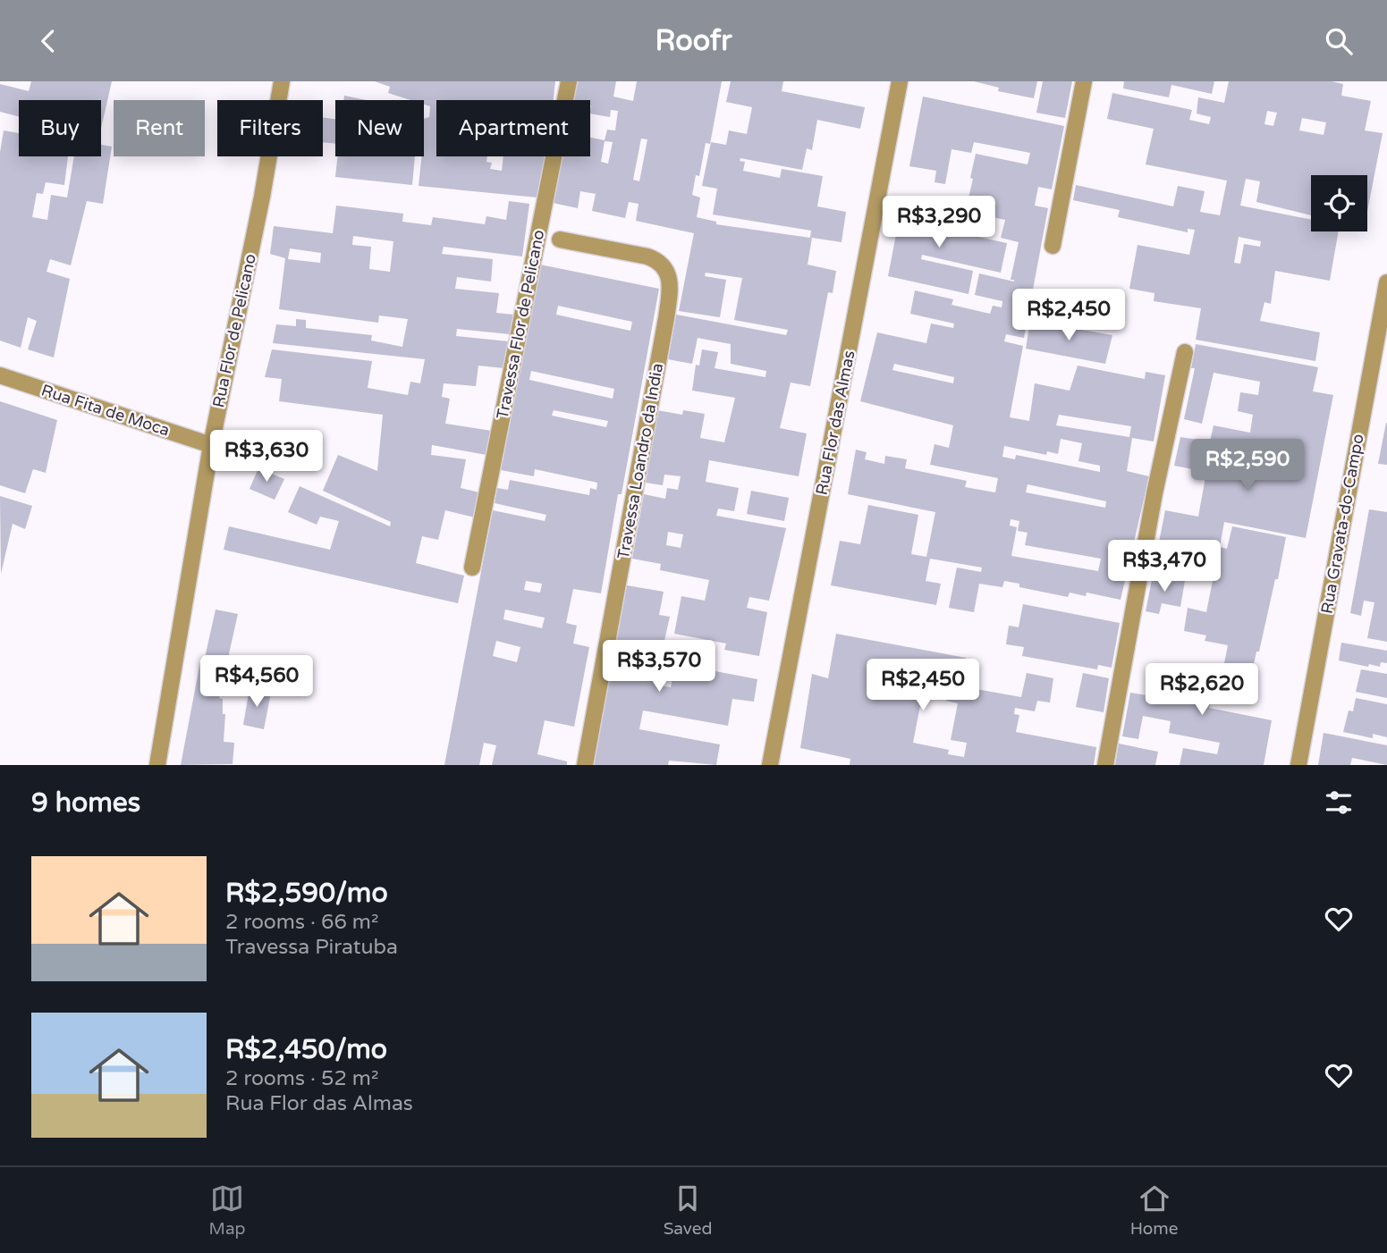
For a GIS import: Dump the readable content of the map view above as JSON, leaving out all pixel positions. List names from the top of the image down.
{
  "streets": {
    "street": [
      "Travessa Flor de Pelicano",
      "Rua Flor de Pelicano",
      "Rua Fita de Moca",
      "Rua Flor das Almas",
      "Travessa Loandro da India",
      "Rua Gravata-do-Campo"
    ]
  },
  "crossings": [
    ["Rua Flor de Pelicano", "Rua Fita de Moca"]
  ],
  "page": {
    "header": "Roofr",
    "chip": [
      "Buy",
      "Rent",
      "Filters",
      "New",
      "Apartment"
    ],
    "price": [
      "R$3,290",
      "R$2,450",
      "R$3,630",
      "R$2,590",
      "R$3,470",
      "R$3,570",
      "R$4,560",
      "R$2,450",
      "R$2,620"
    ],
    "heading": "9 homes",
    "list": [
      {
        "name": "R$2,590/mo",
        "note": "2 rooms · 66 m² · Travessa Piratuba"
      },
      {
        "name": "R$2,450/mo",
        "note": "2 rooms · 52 m² · Rua Flor das Almas"
      }
    ],
    "tabs": ["Map", "Saved", "Home"]
  }
}
